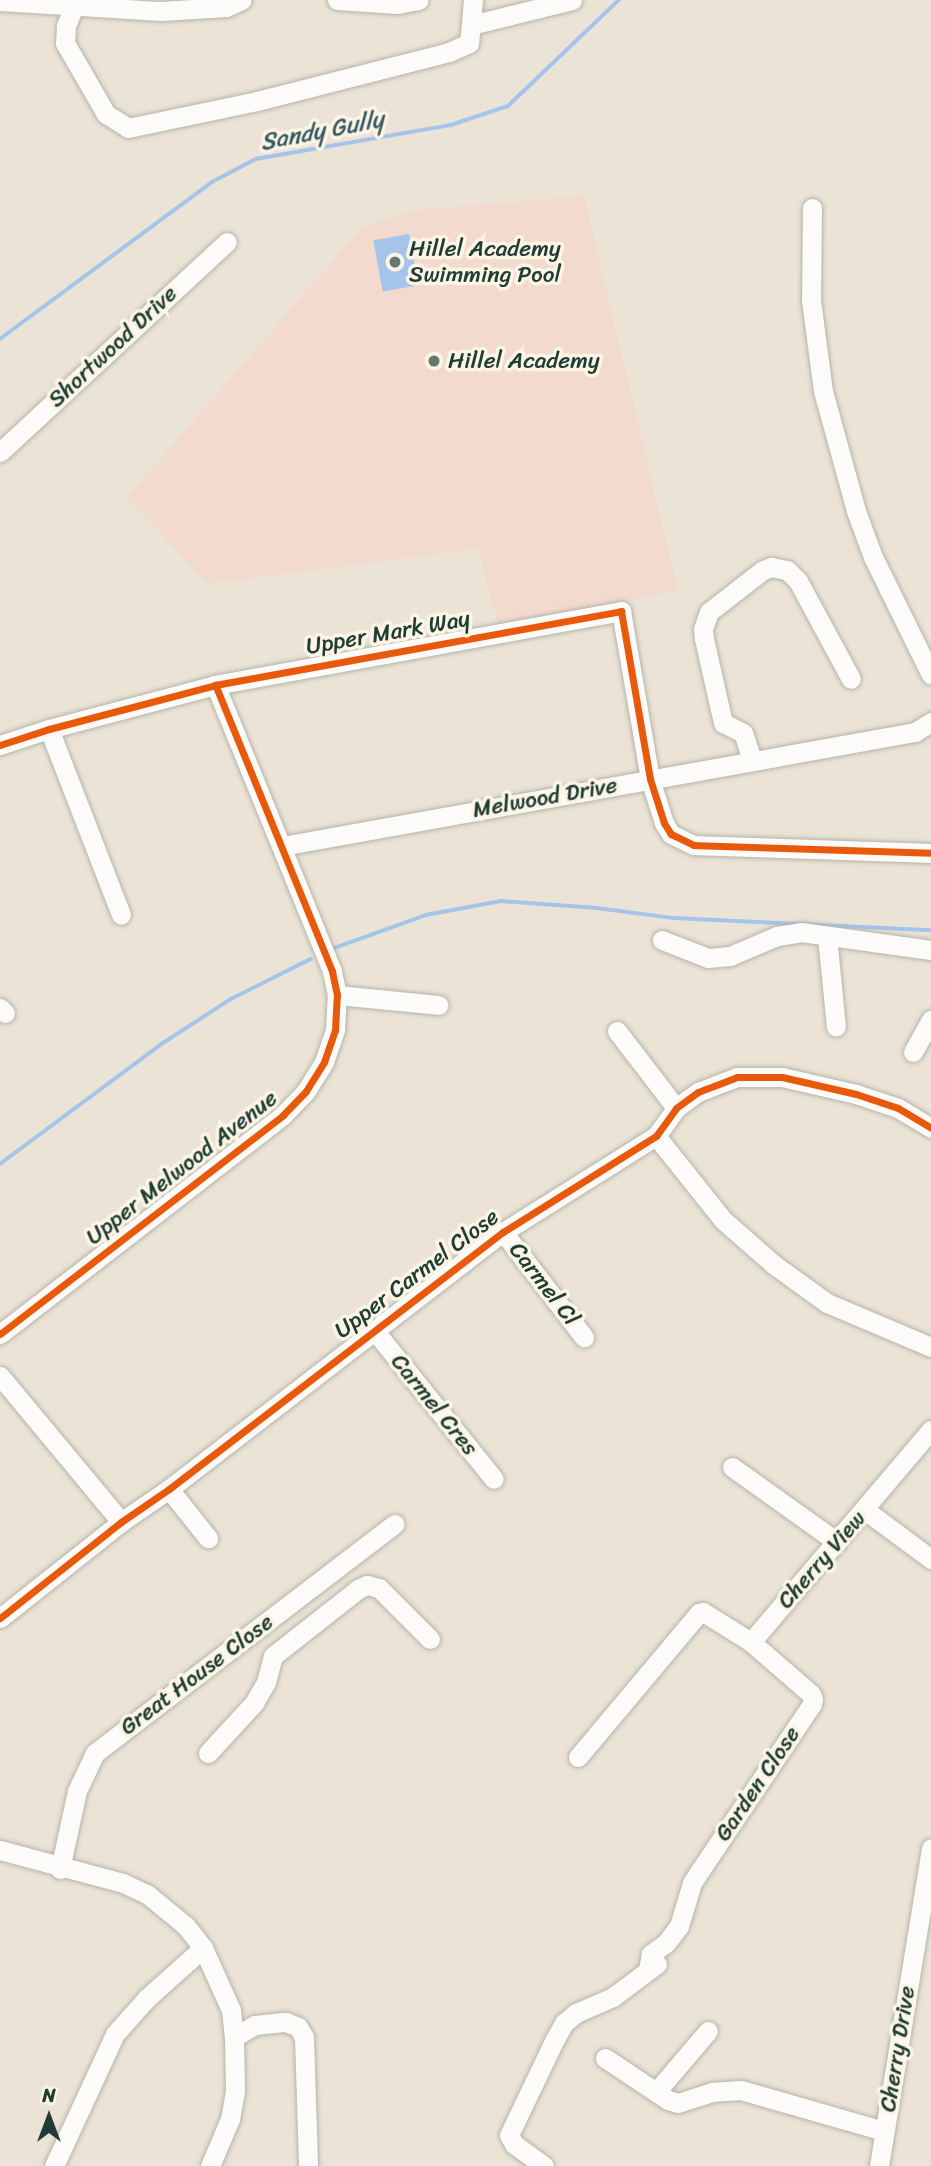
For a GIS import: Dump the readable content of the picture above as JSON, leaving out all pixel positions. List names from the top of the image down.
{
  "streets": {
    "street": [
      "Shortwood Drive",
      "Upper Mark Way",
      "Melwood Drive",
      "Upper Melwood Avenue",
      "Upper Carmel Close",
      "Carmel Cl",
      "Carmel Cres",
      "Cherry View",
      "Great House Close",
      "Garden Close",
      "Cherry Drive"
    ]
  },
  "crossings": [
    ["Upper Mark Way", "Melwood Drive"],
    ["Upper Mark Way", "Upper Melwood Avenue"],
    ["Melwood Drive", "Upper Melwood Avenue"],
    ["Upper Carmel Close", "Carmel Cl"],
    ["Upper Carmel Close", "Carmel Cres"],
    ["Cherry View", "Garden Close"]
  ],
  "water": ["Sandy Gully"],
  "places": ["Hillel Academy Swimming Pool", "Hillel Academy"],
  "north": "top"
}
